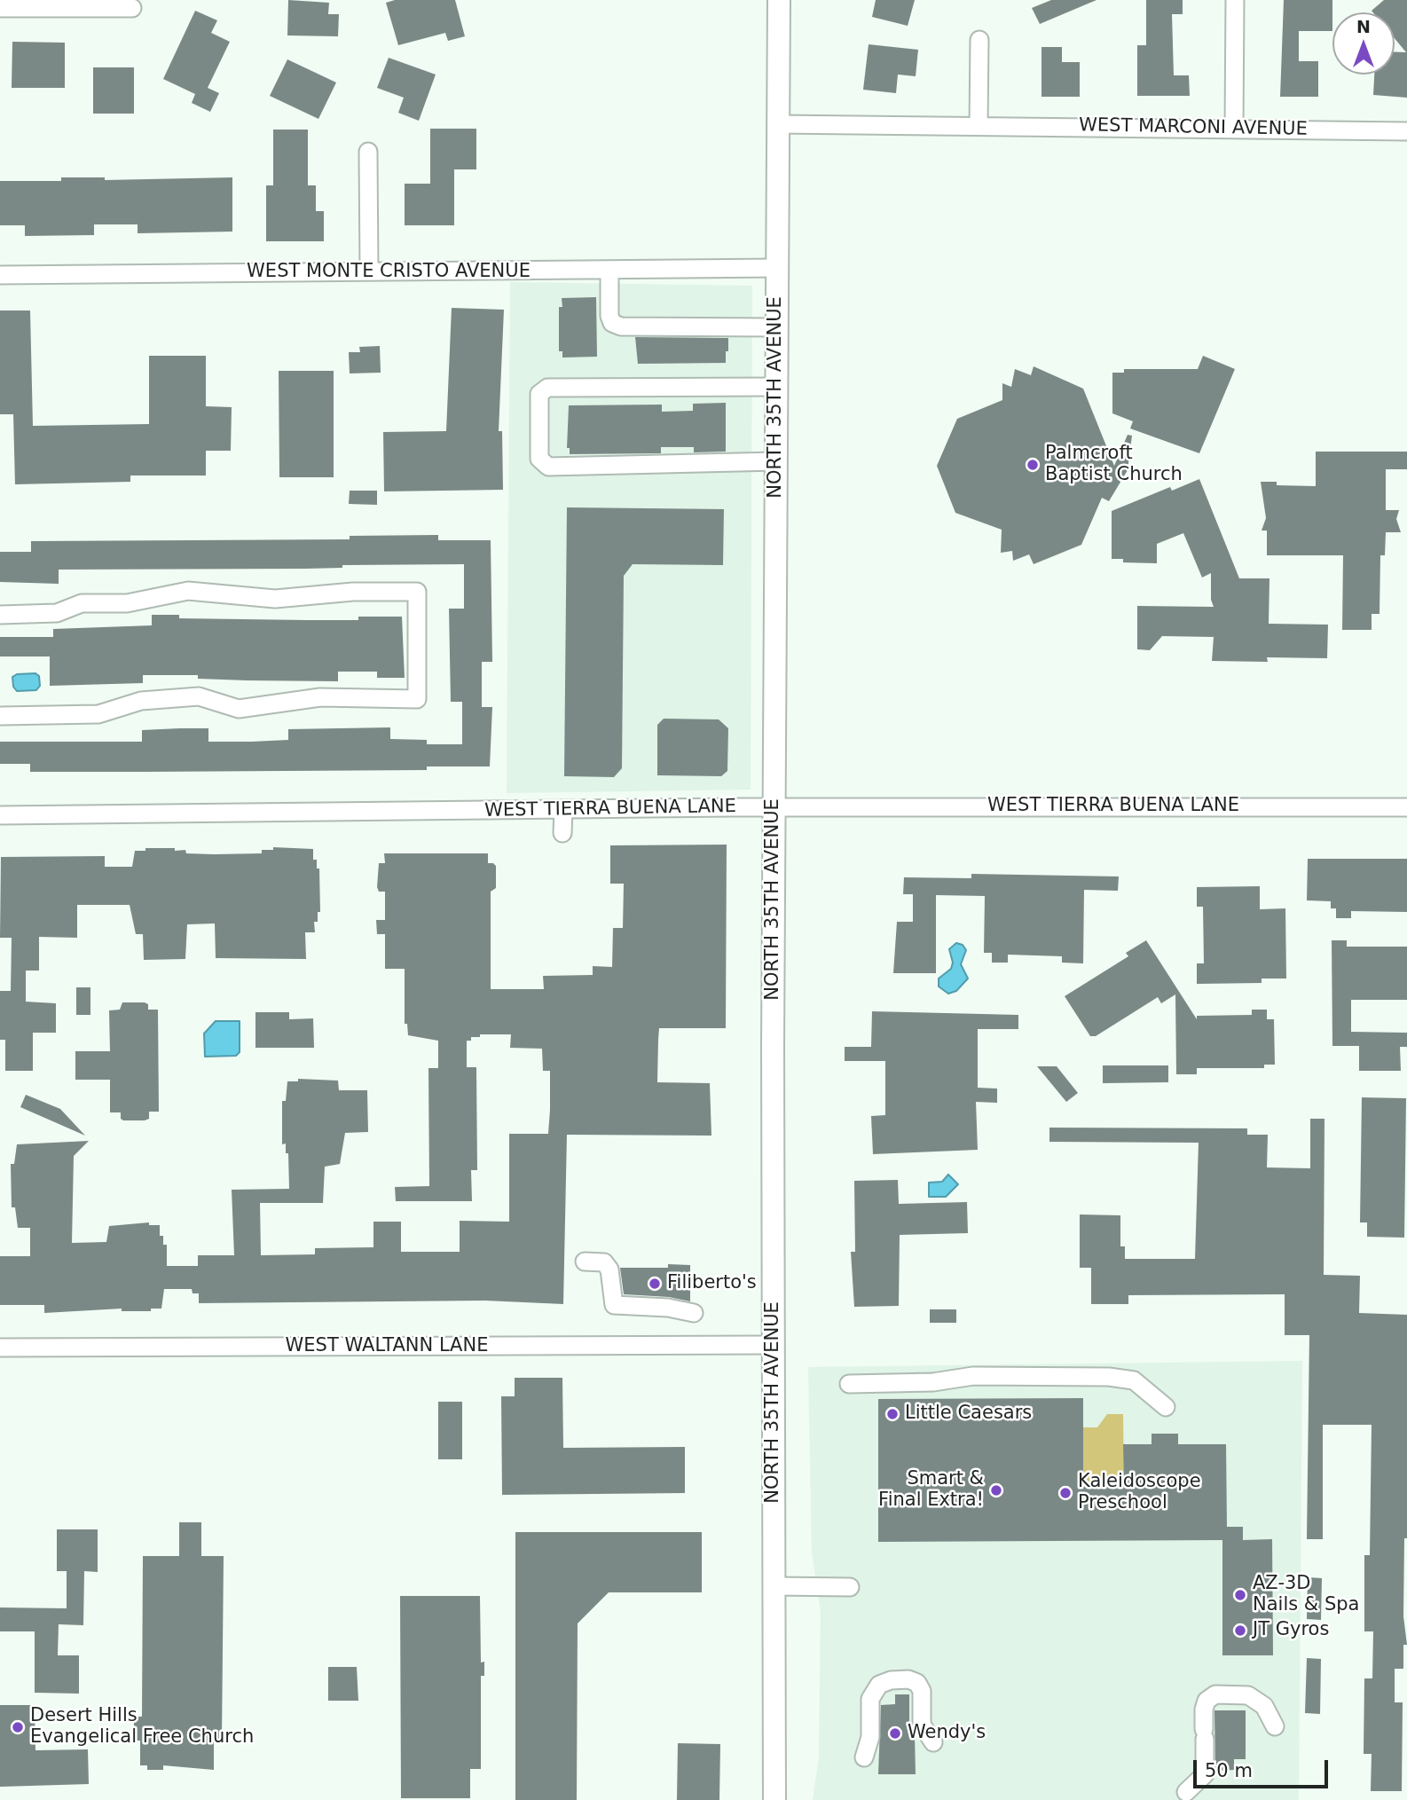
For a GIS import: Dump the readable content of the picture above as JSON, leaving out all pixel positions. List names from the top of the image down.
{
  "streets": {
    "main road": ["NORTH 35TH AVENUE"],
    "street": [
      "WEST MARCONI AVENUE",
      "WEST MONTE CRISTO AVENUE",
      "WEST TIERRA BUENA LANE",
      "WEST WALTANN LANE"
    ]
  },
  "crossings": [
    ["WEST MARCONI AVENUE", "NORTH 35TH AVENUE"],
    ["WEST MONTE CRISTO AVENUE", "NORTH 35TH AVENUE"],
    ["NORTH 35TH AVENUE", "WEST TIERRA BUENA LANE"],
    ["NORTH 35TH AVENUE", "WEST WALTANN LANE"]
  ],
  "places": [
    "Palmcroft Baptist Church",
    "Filiberto's",
    "Little Caesars",
    "Smart & Final Extra!",
    "Kaleidoscope Preschool",
    "AZ-3D Nails & Spa",
    "JT Gyros",
    "Desert Hills Evangelical Free Church",
    "Wendy's"
  ],
  "scale_bar": "50 m",
  "north": "top"
}
